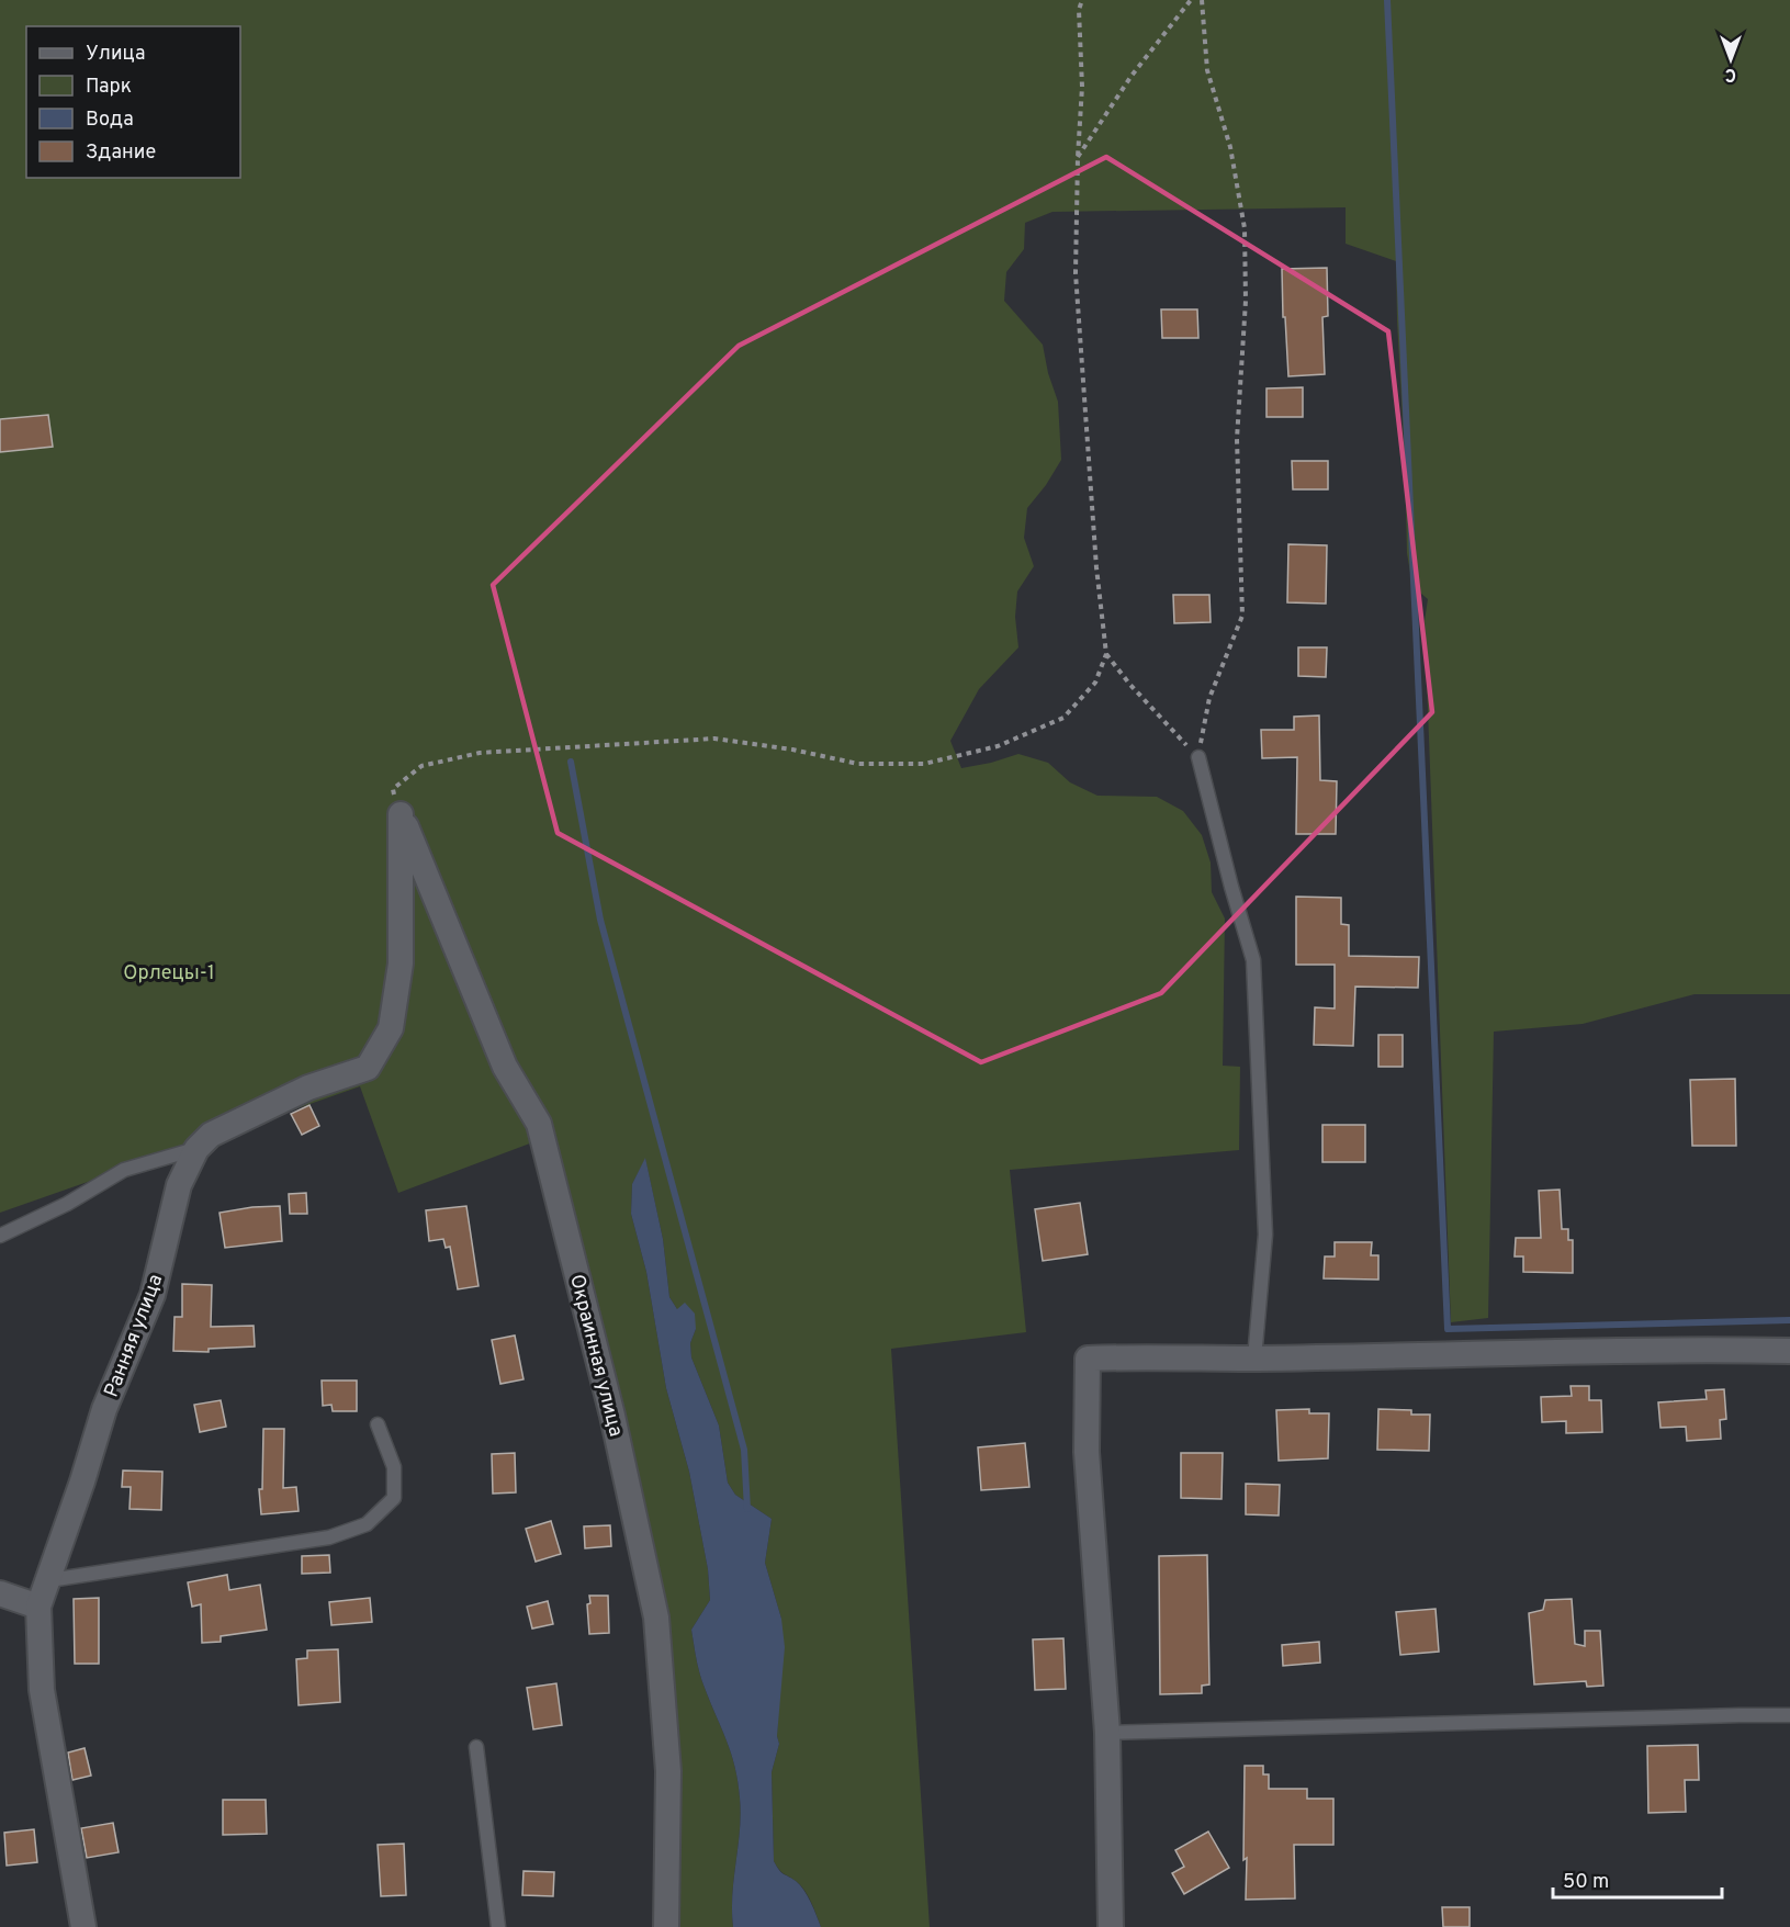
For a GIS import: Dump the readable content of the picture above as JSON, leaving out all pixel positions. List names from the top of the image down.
{
  "streets": {
    "street": ["Ранняя улица", "Окраинная улица"]
  },
  "crossings": [
    ["Ранняя улица", "Окраинная улица"]
  ],
  "parks": ["Орлецы-1"],
  "legend": [
    "Улица",
    "Парк",
    "Вода",
    "Здание"
  ],
  "scale_bar": "50 m",
  "north": "bottom"
}
